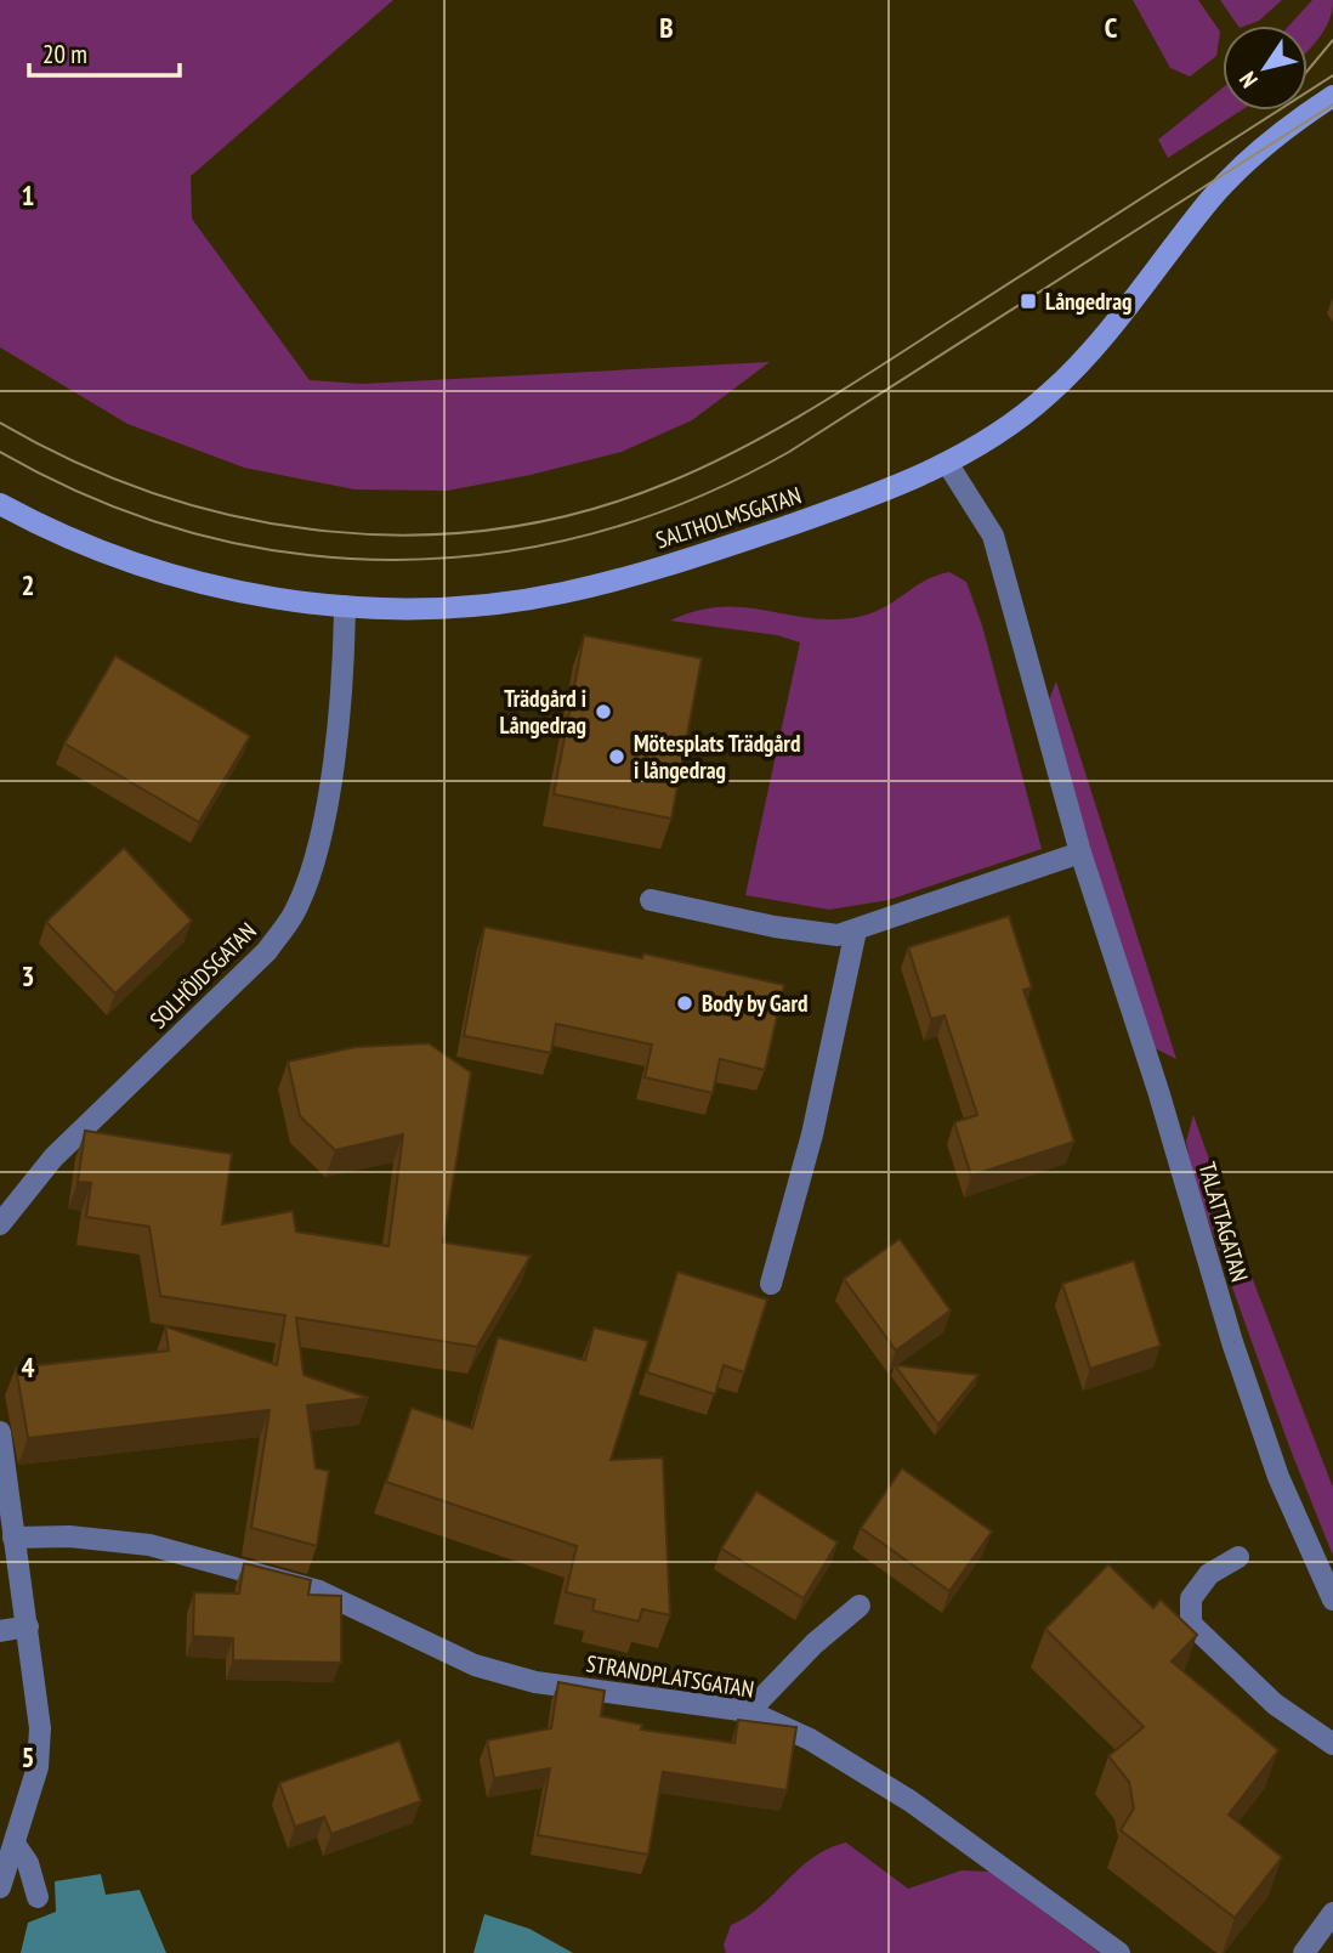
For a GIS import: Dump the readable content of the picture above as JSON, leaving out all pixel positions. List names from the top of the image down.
{
  "streets": {
    "street": [
      "SALTHOLMSGATAN",
      "SOLHÖJDSGATAN",
      "TALATTAGATAN",
      "STRANDPLATSGATAN"
    ]
  },
  "crossings": [
    ["SALTHOLMSGATAN", "SOLHÖJDSGATAN"],
    ["SALTHOLMSGATAN", "TALATTAGATAN"]
  ],
  "places": {
    "transit": ["Långedrag"],
    "other": ["Trädgård i Långedrag", "Mötesplats Trädgård i långedrag", "Body by Gard"]
  },
  "scale_bar": "20 m",
  "north": "bottom left",
  "grid": {
    "columns": ["B", "C"],
    "rows": [
      "1",
      "2",
      "3",
      "4",
      "5"
    ]
  }
}
